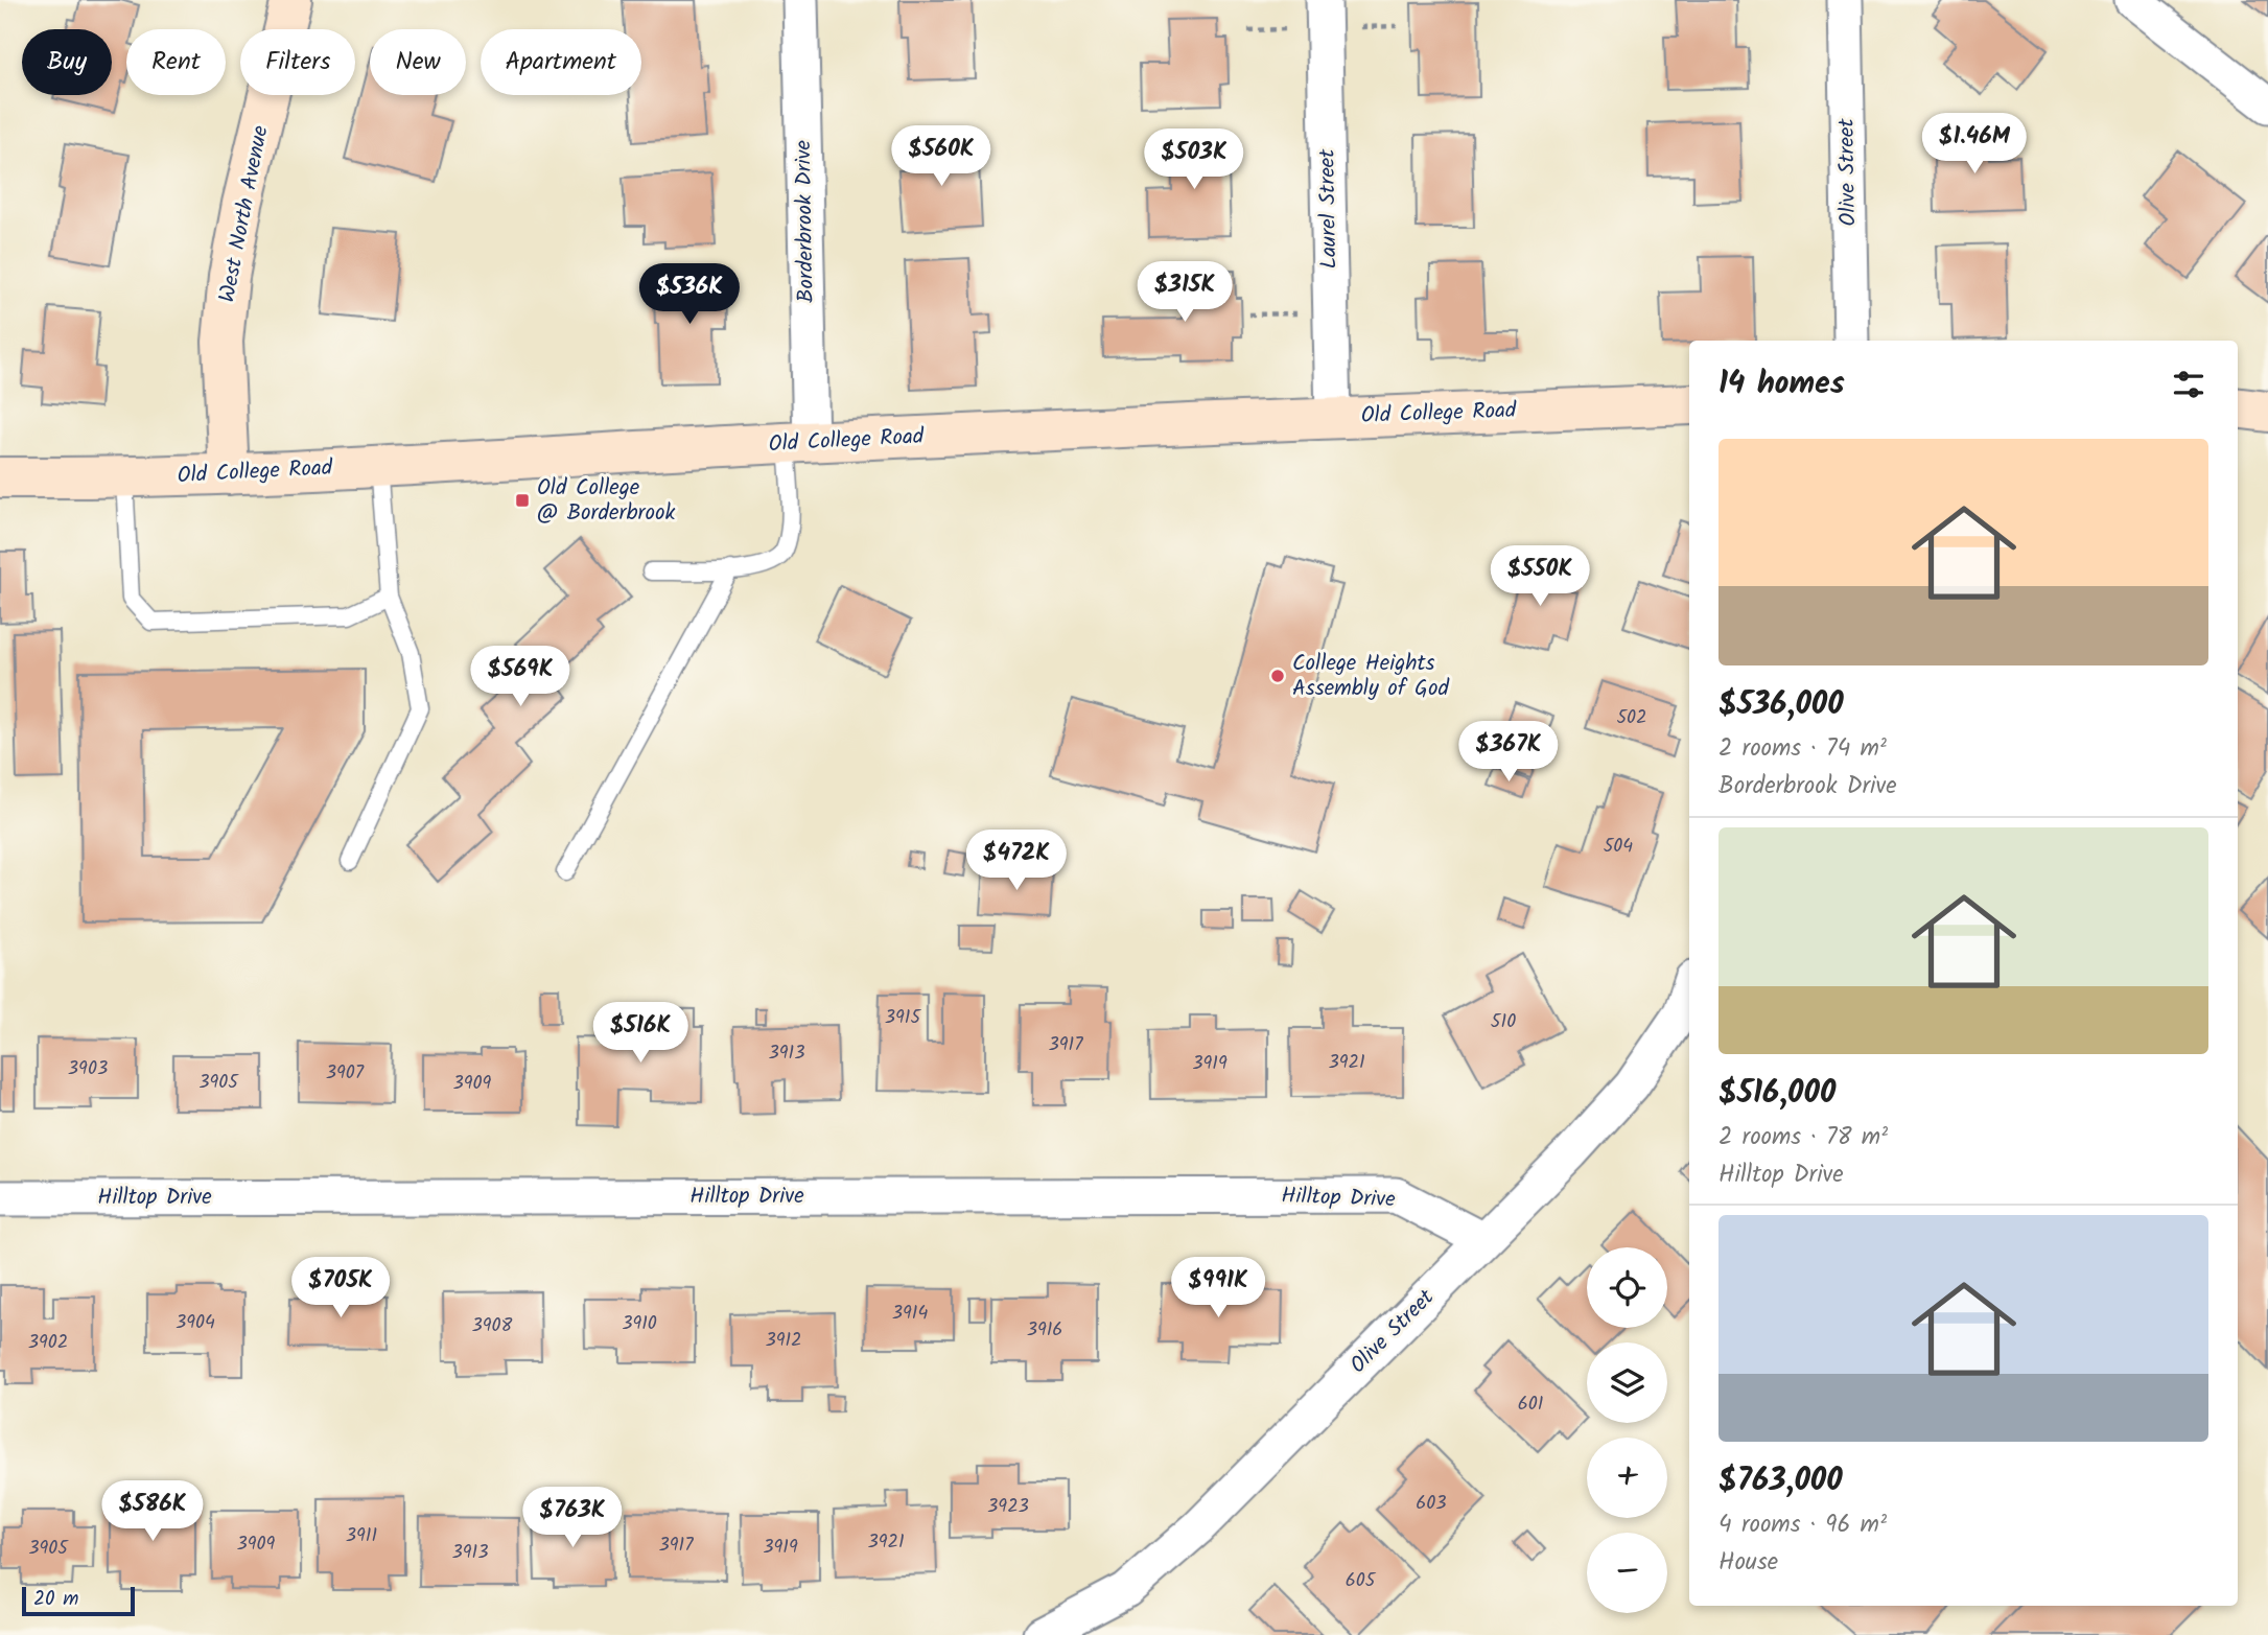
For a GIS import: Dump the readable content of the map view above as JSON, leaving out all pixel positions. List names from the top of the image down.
{
  "streets": {
    "street": [
      "Olive Street",
      "Laurel Street",
      "West North Avenue",
      "Borderbrook Drive",
      "Old College Road",
      "Hilltop Drive"
    ]
  },
  "crossings": [
    ["Olive Street", "Hilltop Drive"],
    ["Laurel Street", "Old College Road"],
    ["West North Avenue", "Old College Road"],
    ["Borderbrook Drive", "Old College Road"]
  ],
  "places": {
    "transit": ["Old College @ Borderbrook"],
    "other": ["College Heights Assembly of God"]
  },
  "house_numbers": [
    "502",
    "504",
    "3915",
    "510",
    "3917",
    "3913",
    "3921",
    "3919",
    "3903",
    "3907",
    "3905",
    "3909",
    "3914",
    "3904",
    "3910",
    "3908",
    "3916",
    "3912",
    "3902",
    "601",
    "603",
    "3923",
    "3911",
    "3921",
    "3909",
    "3917",
    "3919",
    "3905",
    "3913",
    "605"
  ],
  "scale_bar": "20 m",
  "page": {
    "chip": [
      "Buy",
      "Rent",
      "Filters",
      "New",
      "Apartment"
    ],
    "price": [
      "$1.46M",
      "$560K",
      "$503K",
      "$315K",
      "$536K",
      "$550K",
      "$569K",
      "$367K",
      "$472K",
      "$516K",
      "$705K",
      "$991K",
      "$586K",
      "$763K"
    ],
    "heading": "14 homes",
    "list": [
      {
        "name": "$536,000",
        "note": "2 rooms · 74 m² · Borderbrook Drive"
      },
      {
        "name": "$516,000",
        "note": "2 rooms · 78 m² · Hilltop Drive"
      },
      {
        "name": "$763,000",
        "note": "4 rooms · 96 m² · House"
      }
    ],
    "map_buttons": ["+", "−"],
    "scale": "20 m"
  }
}
